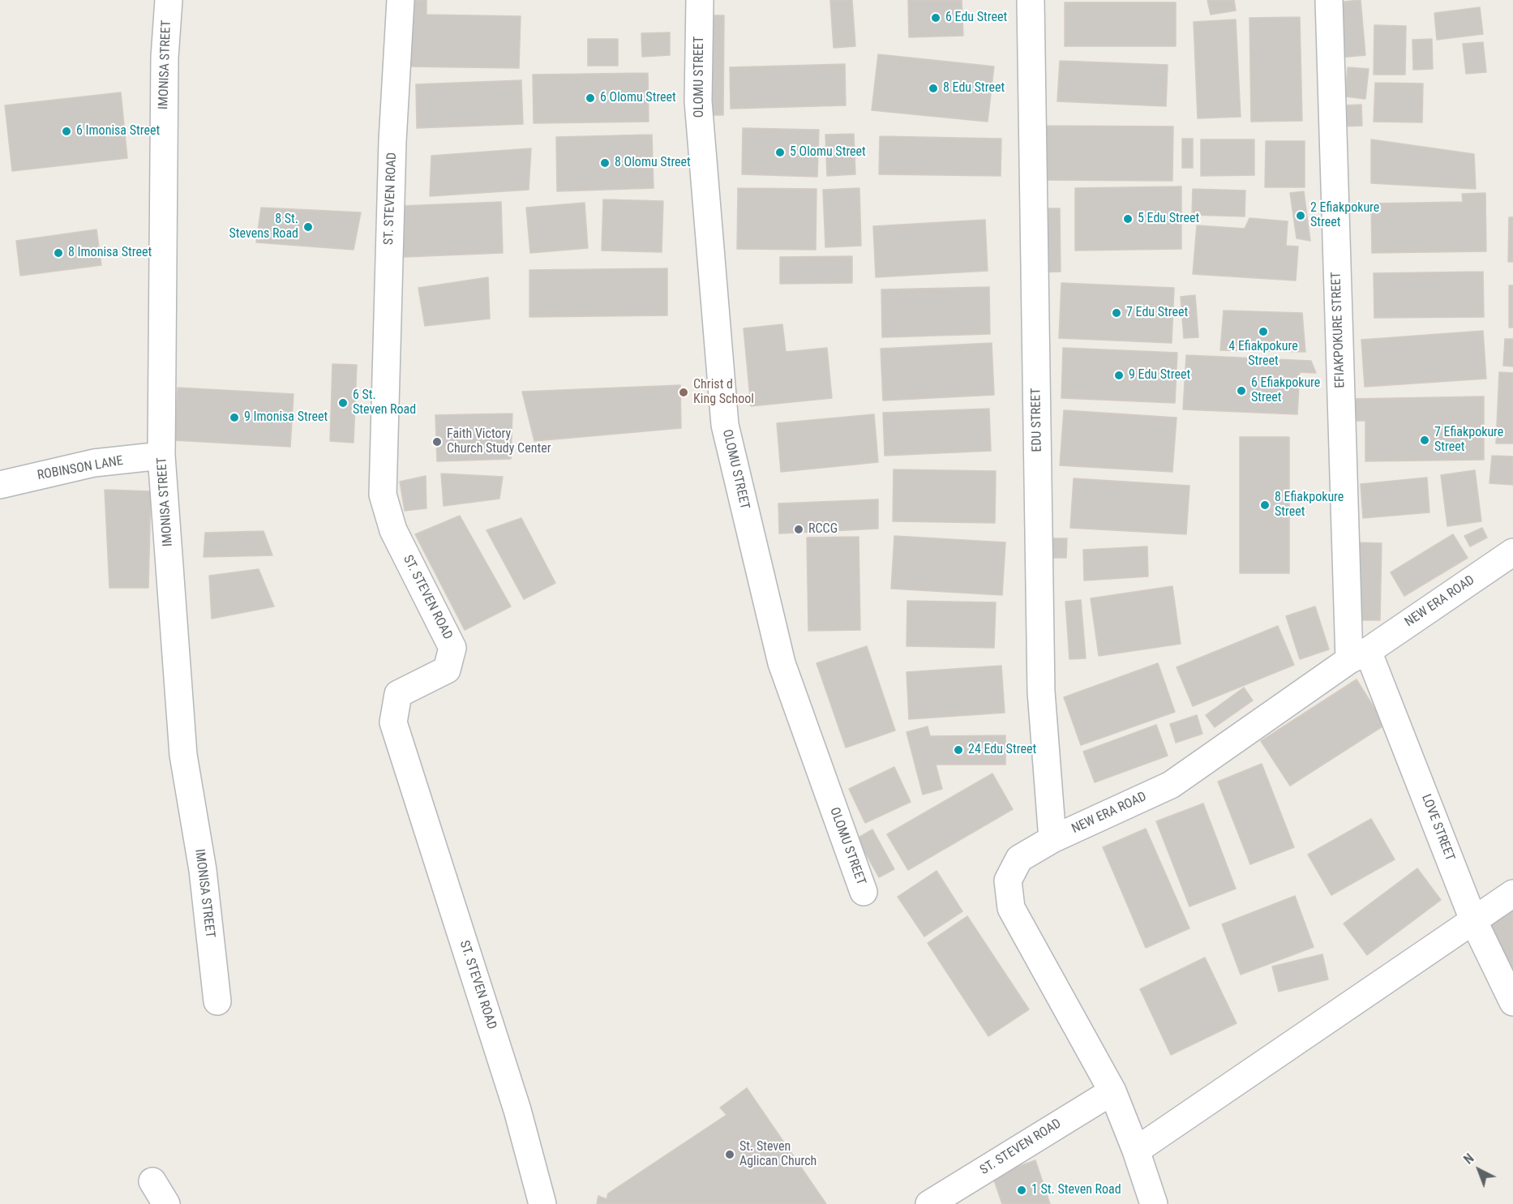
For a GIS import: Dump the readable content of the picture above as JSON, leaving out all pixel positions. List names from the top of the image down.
{
  "streets": {
    "street": [
      "IMONISA STREET",
      "OLOMU STREET",
      "ST. STEVEN ROAD",
      "EFIAKPOKURE STREET",
      "EDU STREET",
      "ROBINSON LANE",
      "NEW ERA ROAD",
      "LOVE STREET"
    ]
  },
  "crossings": [
    ["IMONISA STREET", "ROBINSON LANE"],
    ["ST. STEVEN ROAD", "NEW ERA ROAD"],
    ["EFIAKPOKURE STREET", "NEW ERA ROAD"],
    ["EFIAKPOKURE STREET", "LOVE STREET"],
    ["EDU STREET", "NEW ERA ROAD"],
    ["NEW ERA ROAD", "LOVE STREET"]
  ],
  "places": [
    "6 Edu Street",
    "8 Edu Street",
    "6 Olomu Street",
    "6 Imonisa Street",
    "5 Olomu Street",
    "8 Olomu Street",
    "2 Efiakpokure Street",
    "5 Edu Street",
    "8 St. Stevens Road",
    "8 Imonisa Street",
    "7 Edu Street",
    "4 Efiakpokure Street",
    "9 Edu Street",
    "6 Efiakpokure Street",
    "Christ d King School",
    "6 St. Steven Road",
    "9 Imonisa Street",
    "7 Efiakpokure Street",
    "Faith Victory Church Study Center",
    "8 Efiakpokure Street",
    "RCCG",
    "24 Edu Street",
    "St. Steven Aglican Church",
    "1 St. Steven Road"
  ],
  "north": "top left"
}
